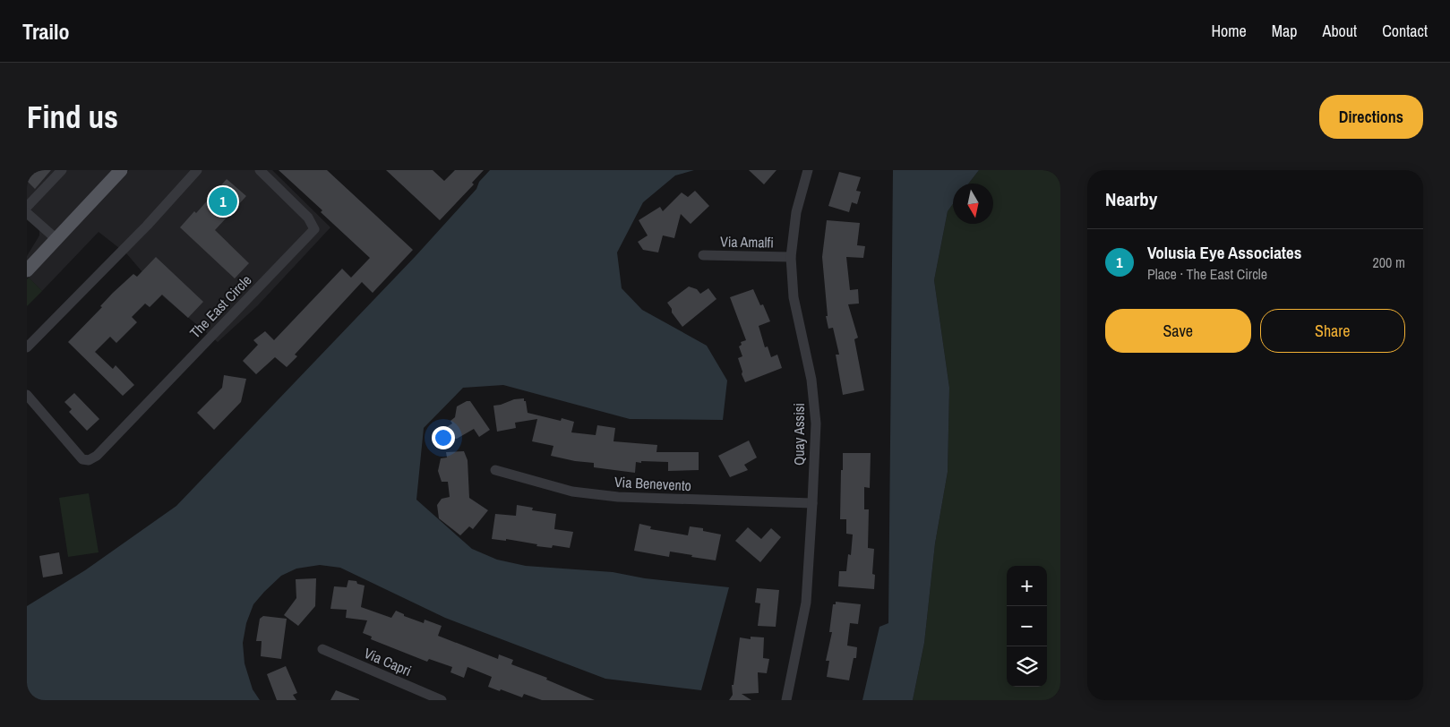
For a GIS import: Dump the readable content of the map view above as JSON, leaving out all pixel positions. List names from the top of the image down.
{
  "streets": {
    "street": [
      "Via Amalfi",
      "The East Circle",
      "Quay Assisi",
      "Via Benevento",
      "Via Capri"
    ]
  },
  "crossings": [
    ["Via Amalfi", "Quay Assisi"],
    ["Quay Assisi", "Via Benevento"]
  ],
  "north": "bottom",
  "page": {
    "header": "Trailo",
    "nav": [
      "Home",
      "Map",
      "About",
      "Contact"
    ],
    "buttons": [
      "Directions",
      ["Save", "Share"]
    ],
    "title": "Find us",
    "heading": "Nearby",
    "pins": "1",
    "list": [
      {
        "mark": "1",
        "name": "Volusia Eye Associates",
        "note": "Place · The East Circle",
        "value": "200 m"
      }
    ],
    "map_buttons": ["+", "−"]
  }
}
